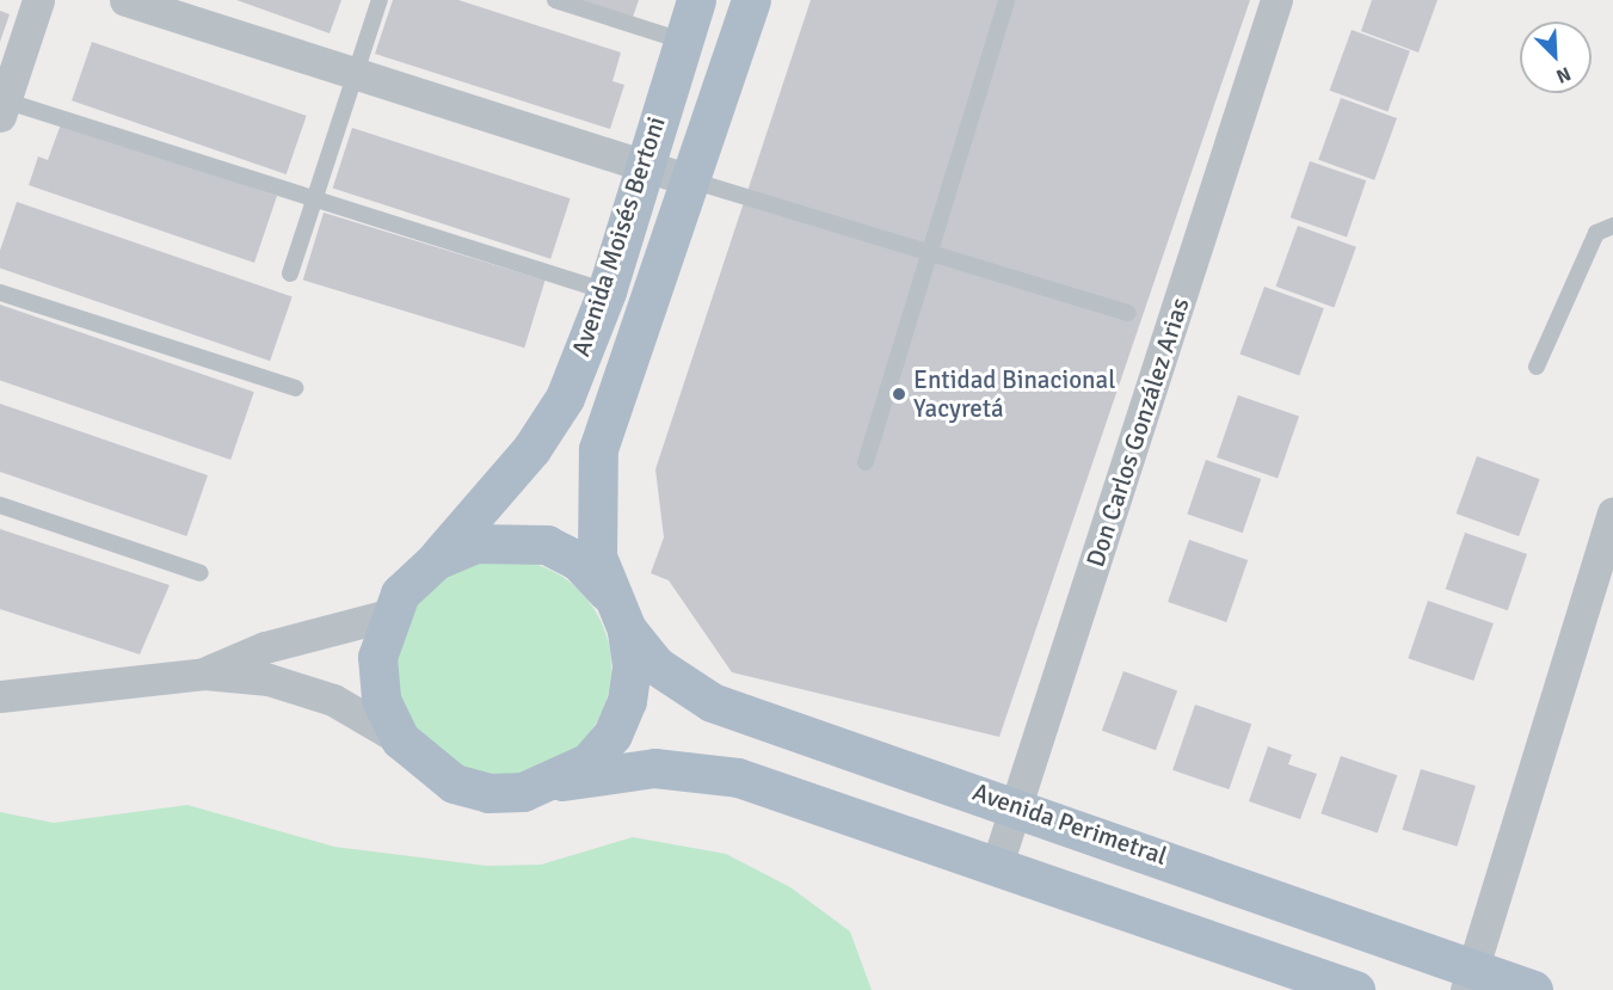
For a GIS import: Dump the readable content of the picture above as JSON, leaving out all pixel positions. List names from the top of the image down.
{
  "streets": {
    "main road": ["Avenida Moisés Bertoni", "Avenida Perimetral"],
    "street": ["Don Carlos González Arias"]
  },
  "crossings": [
    ["Avenida Moisés Bertoni", "Avenida Perimetral"],
    ["Don Carlos González Arias", "Avenida Perimetral"]
  ],
  "places": ["Entidad Binacional Yacyretá"],
  "north": "bottom right"
}
